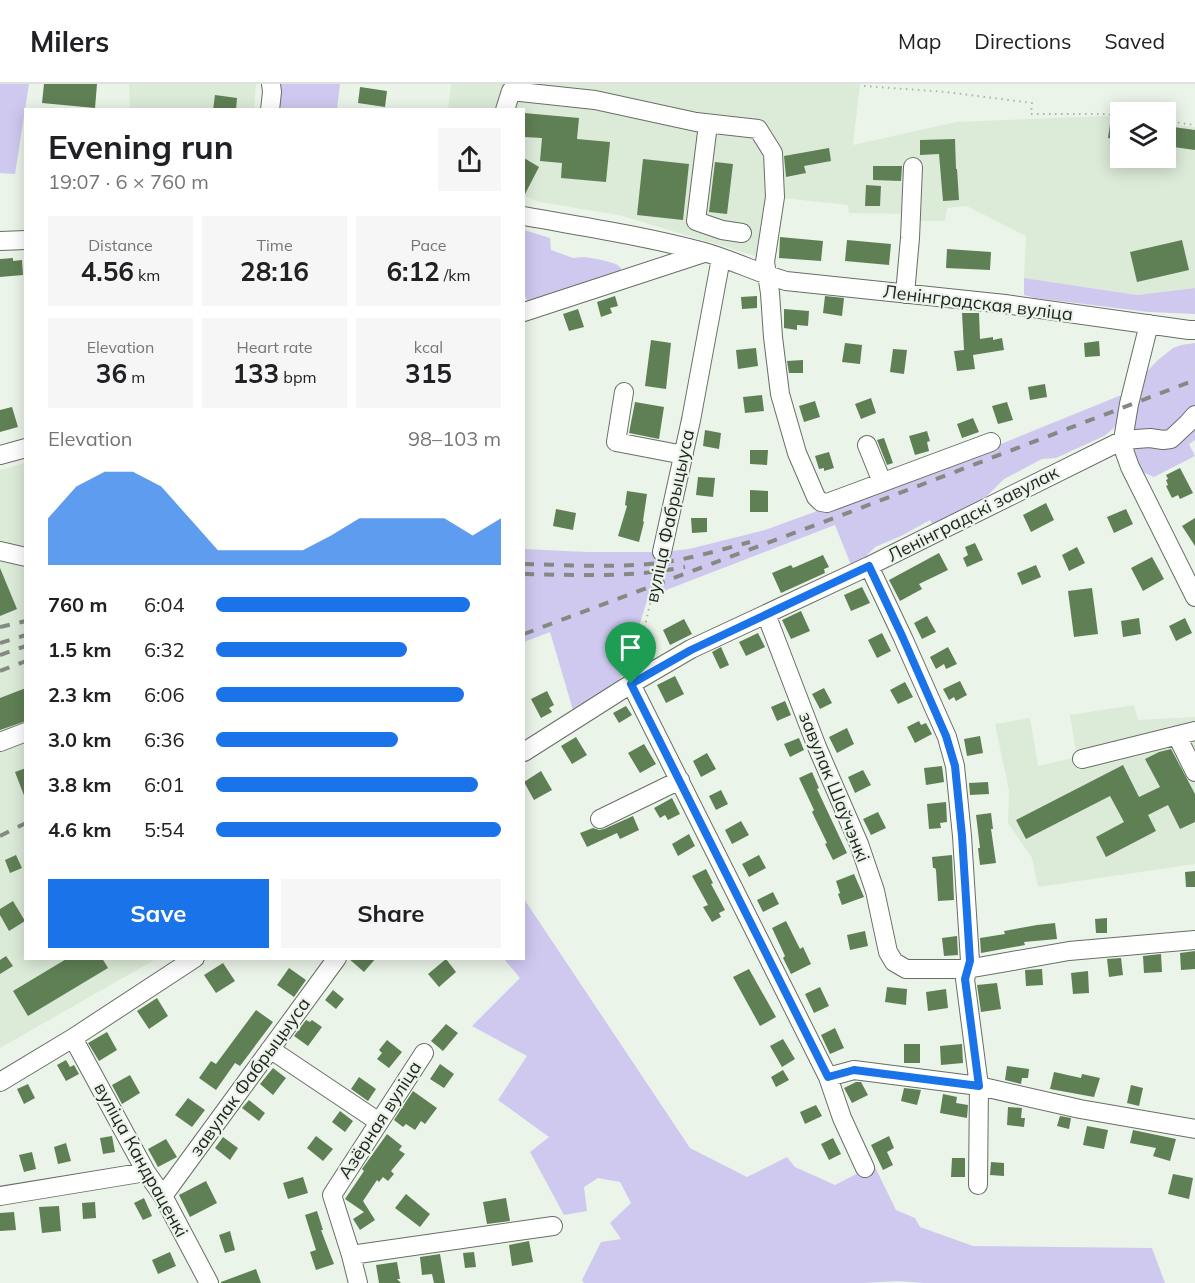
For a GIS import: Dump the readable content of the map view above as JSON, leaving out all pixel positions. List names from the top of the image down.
{
  "streets": {
    "street": [
      "Ленінградская вуліца",
      "Ленінградскі завулак",
      "вуліца Фабрыцыуса",
      "завулак Шаўчэнкі",
      "завулак Фабрыцыуса",
      "Азёрная вуліца",
      "вуліца Кандраценкі"
    ]
  },
  "crossings": [
    ["Ленінградская вуліца", "вуліца Фабрыцыуса"],
    ["Ленінградскі завулак", "вуліца Фабрыцыуса"],
    ["Ленінградскі завулак", "завулак Шаўчэнкі"],
    ["завулак Фабрыцыуса", "вуліца Кандраценкі"]
  ],
  "page": {
    "header": "Milers",
    "nav": ["Map", "Directions", "Saved"],
    "heading": ["Evening run", "19:07 · 6 × 760 m"],
    "stats": [
      ["Distance", "4.56 km"],
      ["Time", "28:16"],
      ["Pace", "6:12 /km"],
      ["Elevation", "36 m"],
      ["Heart rate", "133 bpm"],
      ["kcal", "315"]
    ],
    "chart": ["Elevation", "98–103 m"],
    "list": [
      {
        "name": "760 m",
        "note": "6:04"
      },
      {
        "name": "1.5 km",
        "note": "6:32"
      },
      {
        "name": "2.3 km",
        "note": "6:06"
      },
      {
        "name": "3.0 km",
        "note": "6:36"
      },
      {
        "name": "3.8 km",
        "note": "6:01"
      },
      {
        "name": "4.6 km",
        "note": "5:54"
      }
    ],
    "buttons": ["Save", "Share"]
  }
}
